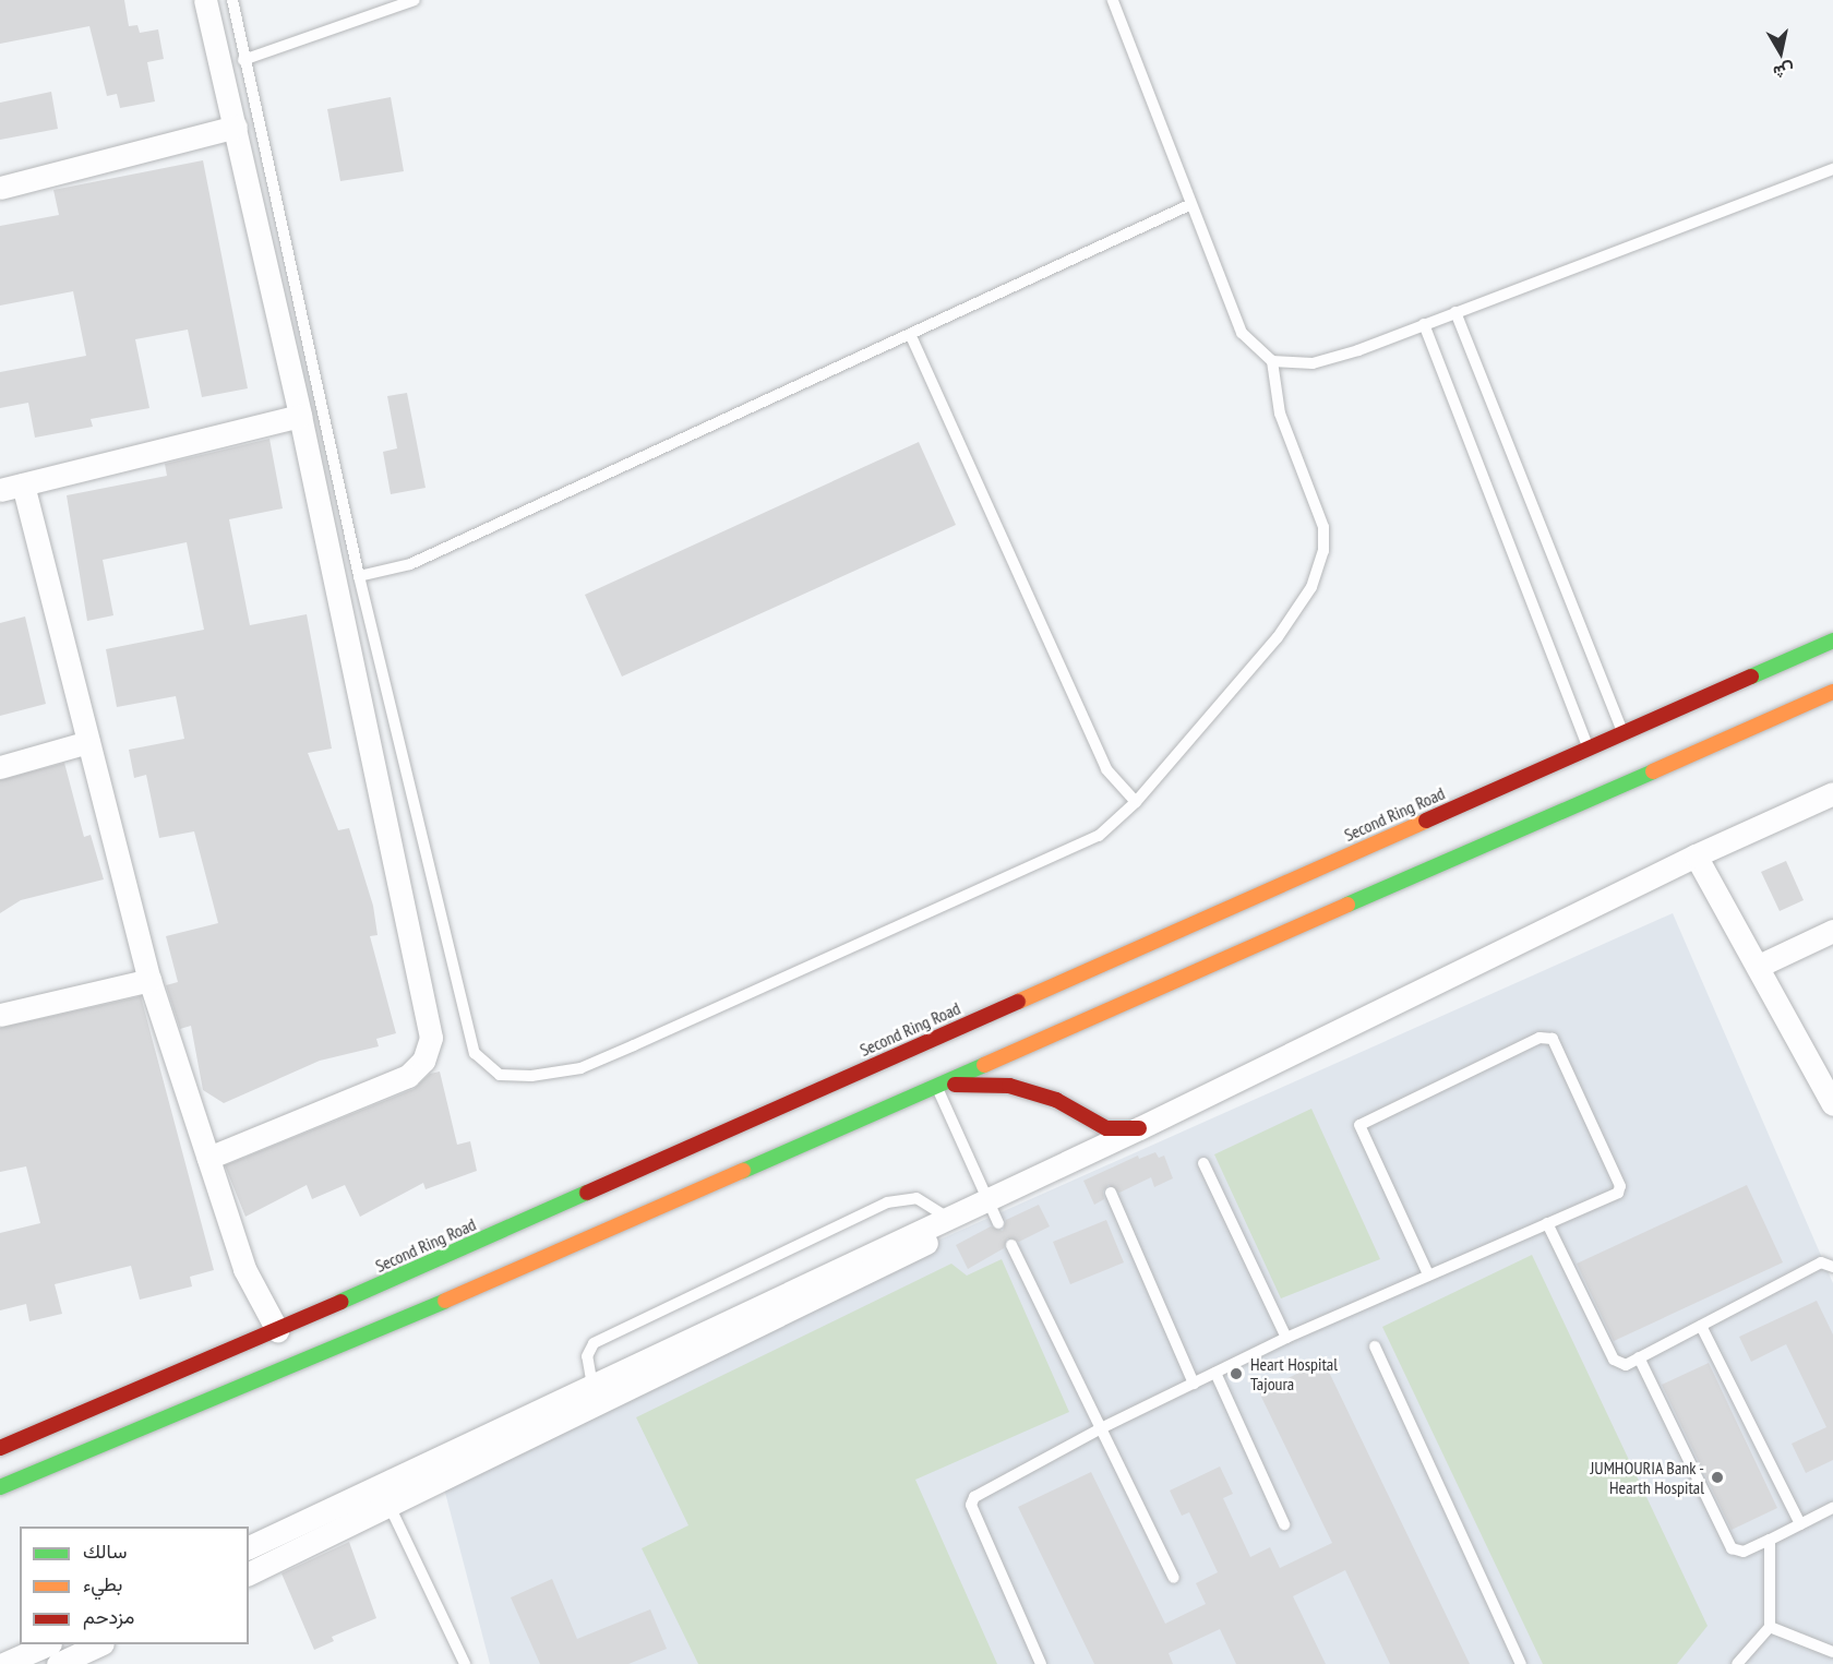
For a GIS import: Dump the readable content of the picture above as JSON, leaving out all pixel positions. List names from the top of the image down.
{
  "streets": {
    "highway": ["Second Ring Road"]
  },
  "places": ["Heart Hospital Tajoura", "JUMHOURIA Bank - Hearth Hospital"],
  "legend": ["سالك", "بطيء", "مزدحم"],
  "north": "bottom"
}
